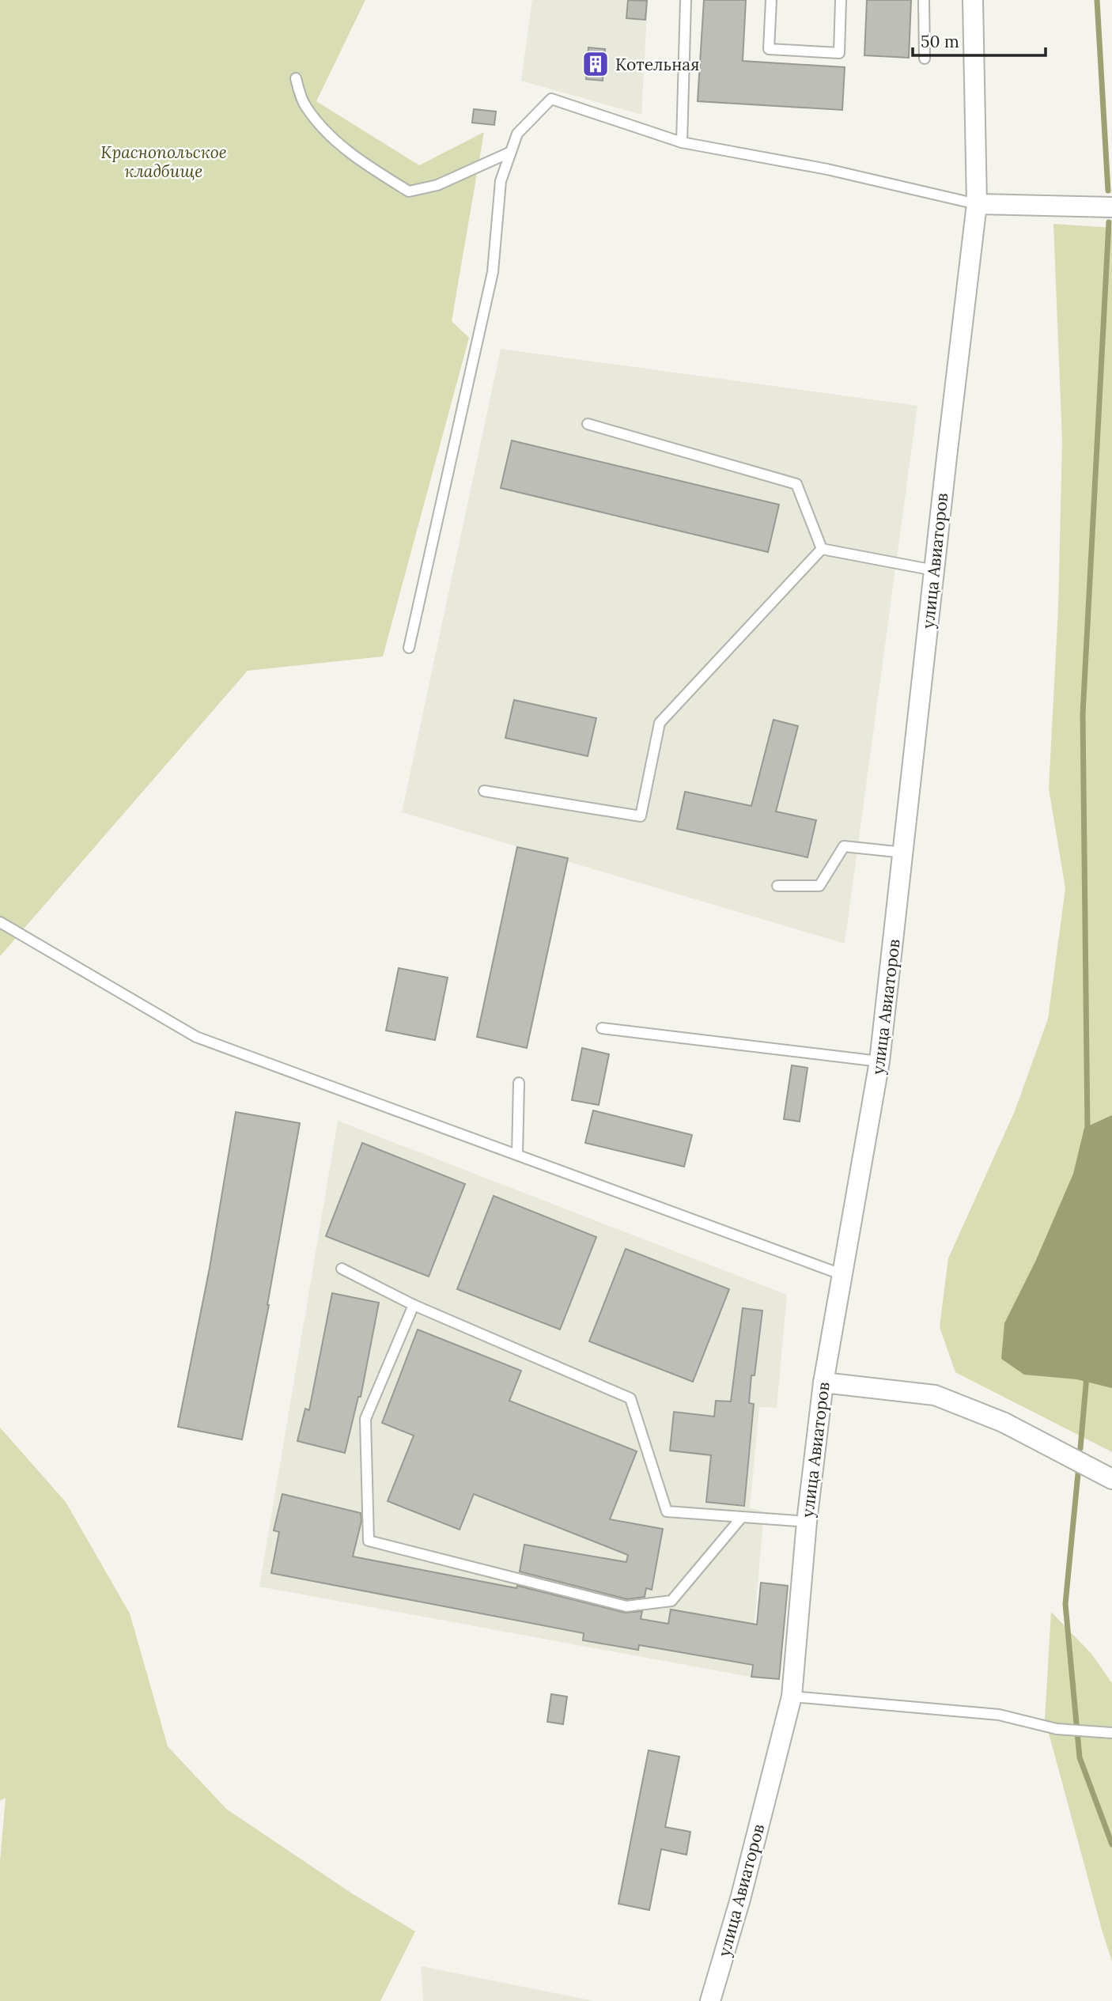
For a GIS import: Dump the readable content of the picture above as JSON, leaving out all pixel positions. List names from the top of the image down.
{
  "streets": {
    "street": ["улица Авиаторов"]
  },
  "parks": ["Краснопольское кладбище"],
  "places": {
    "building": ["Котельная"]
  },
  "scale_bar": "50 m"
}
